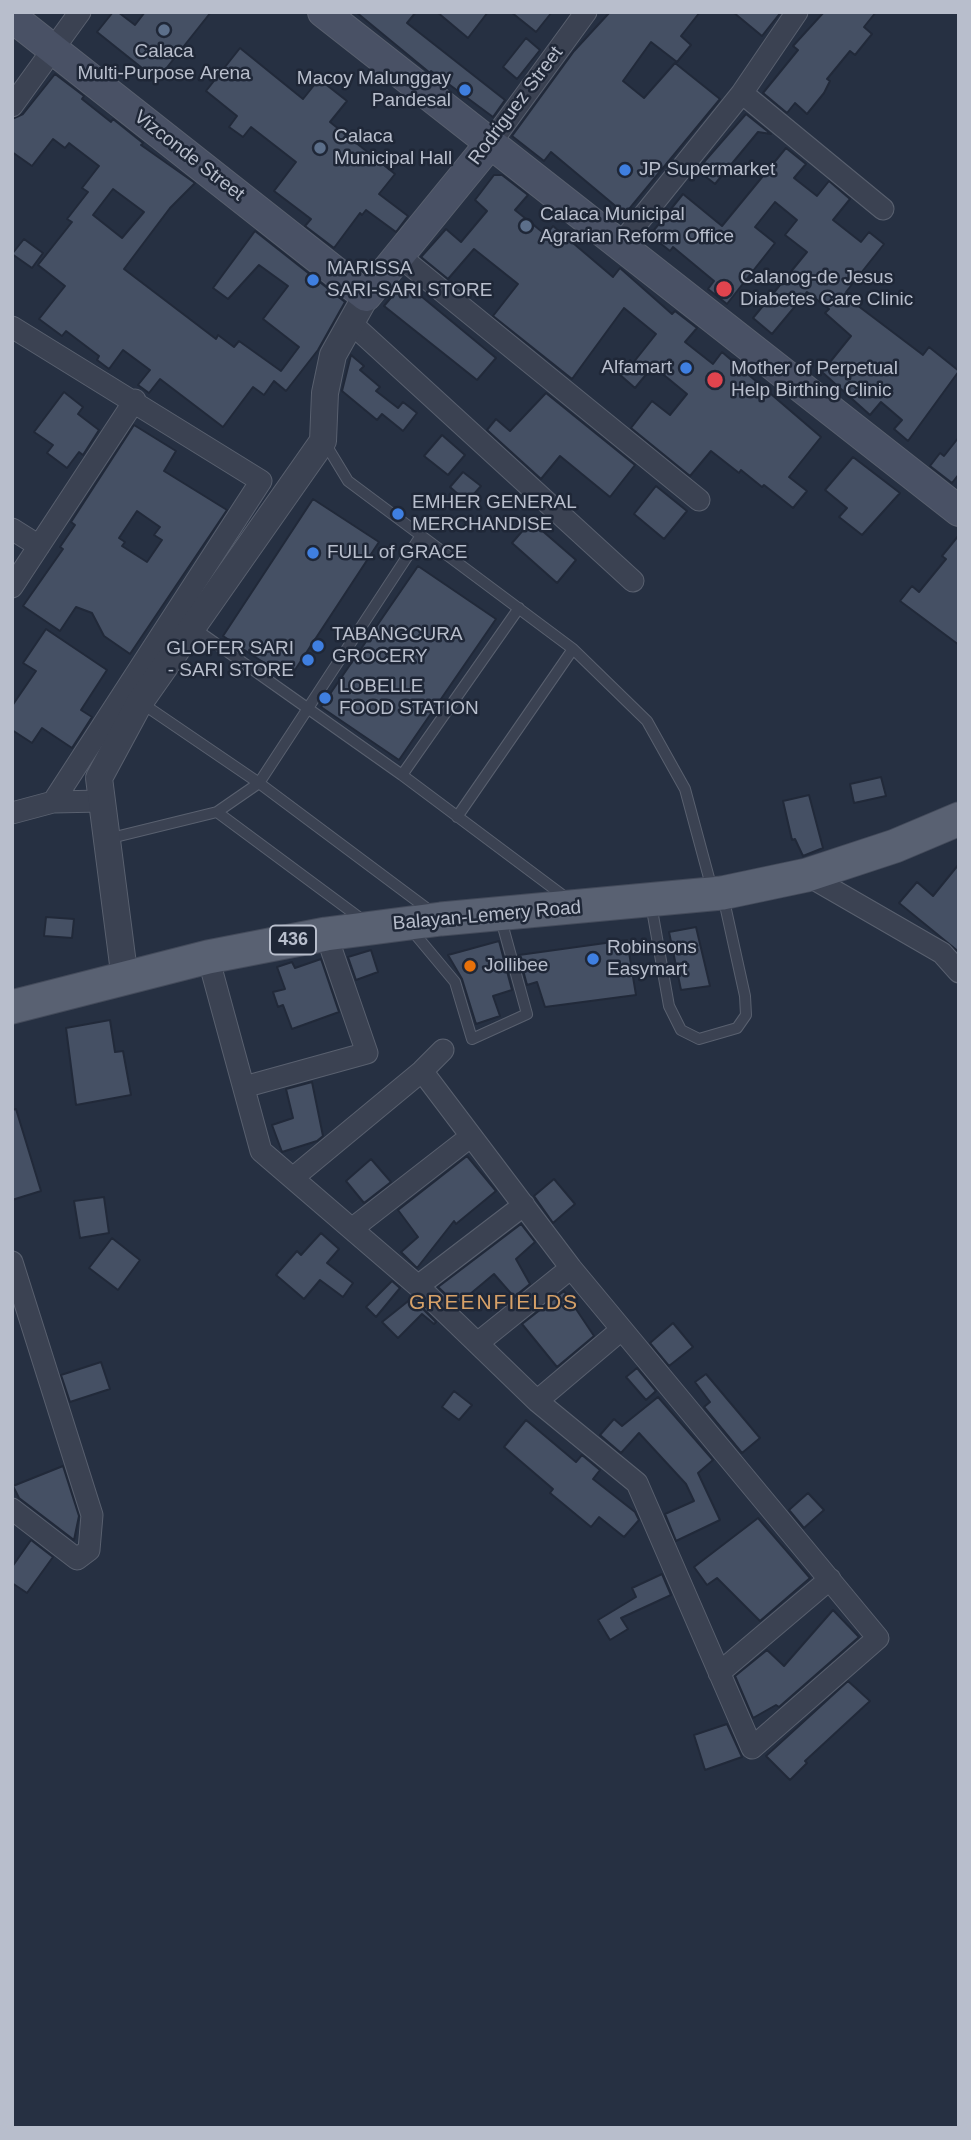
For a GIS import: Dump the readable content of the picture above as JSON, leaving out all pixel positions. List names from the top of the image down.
{
  "streets": {
    "main road": [
      "Rodriguez Street",
      "Vizconde Street",
      "Balayan-Lemery Road",
      "436"
    ]
  },
  "crossings": [
    ["Rodriguez Street", "Vizconde Street"]
  ],
  "districts": ["GREENFIELDS"],
  "places": [
    "Calaca Multi-Purpose Arena",
    "Macoy Malunggay Pandesal",
    "Calaca Municipal Hall",
    "JP Supermarket",
    "Calaca Municipal Agrarian Reform Office",
    "MARISSA SARI-SARI STORE",
    "Calanog-de Jesus Diabetes Care Clinic",
    "Alfamart",
    "Mother of Perpetual Help Birthing Clinic",
    "EMHER GENERAL MERCHANDISE",
    "FULL of GRACE",
    "TABANGCURA GROCERY",
    "GLOFER SARI - SARI STORE",
    "LOBELLE FOOD STATION",
    "Robinsons Easymart",
    "Jollibee"
  ]
}
